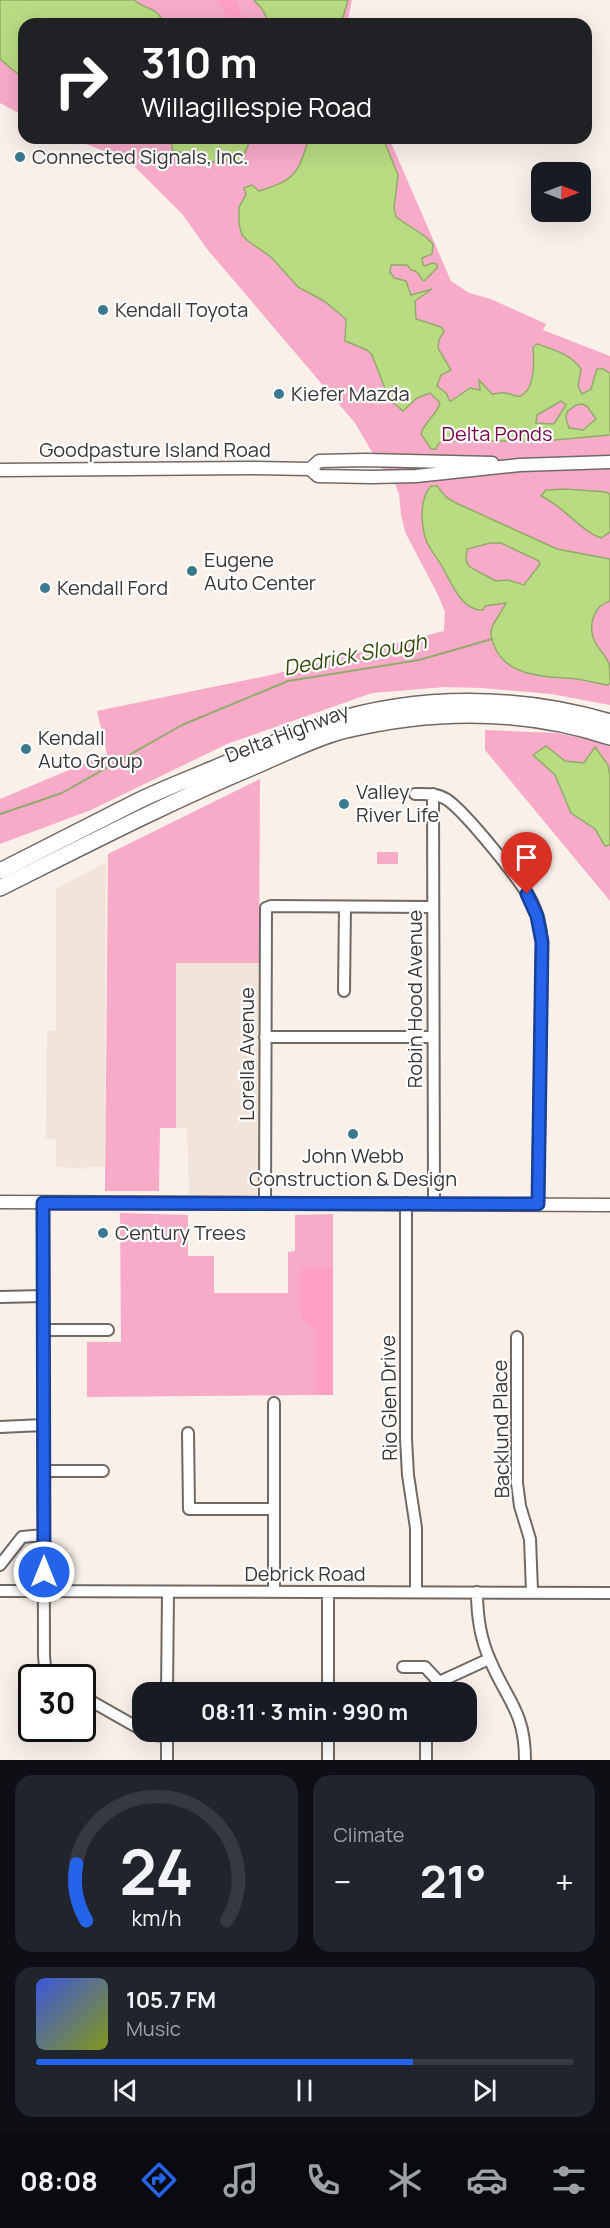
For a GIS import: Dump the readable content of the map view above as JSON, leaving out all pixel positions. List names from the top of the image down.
{
  "streets": {
    "highway": ["Delta Highway"],
    "main road": ["Goodpasture Island Road"],
    "street": [
      "Robin Hood Avenue",
      "Lorella Avenue",
      "Rio Glen Drive",
      "Backlund Place",
      "Debrick Road"
    ]
  },
  "crossings": [
    ["Rio Glen Drive", "Debrick Road"],
    ["Backlund Place", "Debrick Road"]
  ],
  "water": ["Dedrick Slough"],
  "parks": ["Delta Ponds"],
  "places": [
    "Connected Signals, Inc.",
    "Kendall Toyota",
    "Kiefer Mazda",
    "Eugene Auto Center",
    "Kendall Ford",
    "Kendall Auto Group",
    "Valley River Life",
    "John Webb Construction & Design",
    "Century Trees"
  ],
  "north": "right",
  "page": {
    "turn": ["310 m", "Willagillespie Road"],
    "limit": "30",
    "trip": "08:11 · 3 min · 990 m",
    "tile": "Climate",
    "heat": ["−", "21°", "+"],
    "song": ["105.7 FM", "Music"],
    "tabs": "08:08",
    "gauge": ["24", "km/h"]
  }
}
